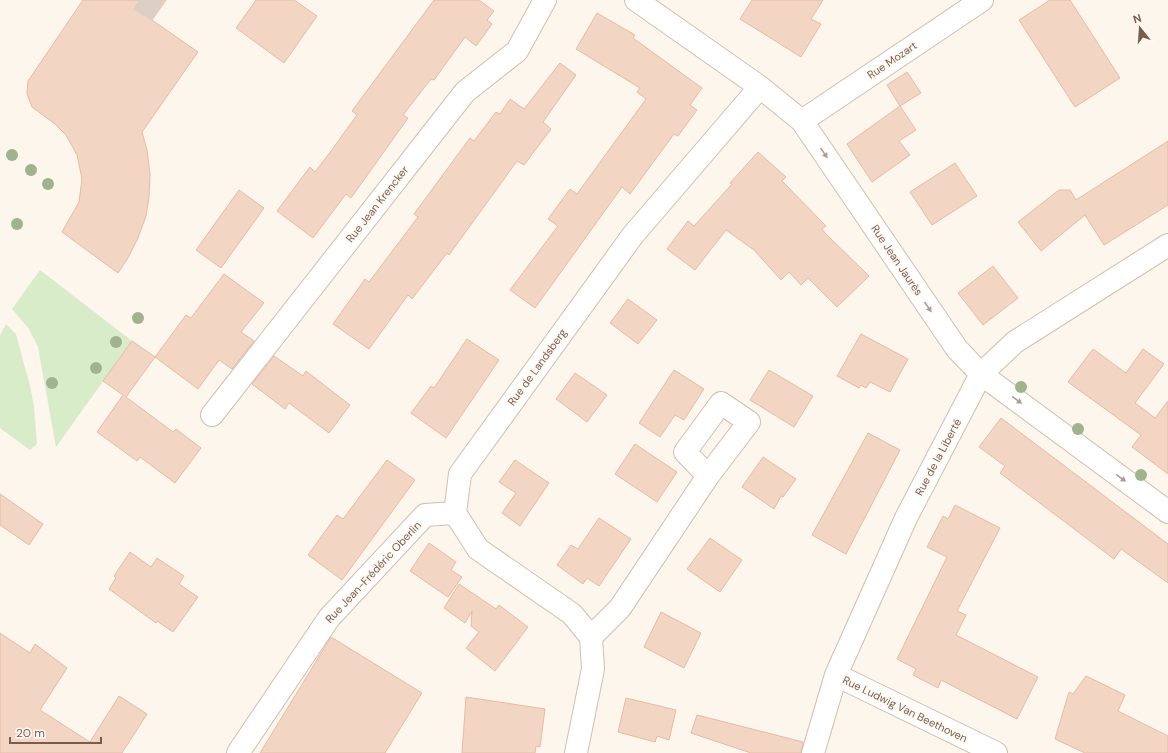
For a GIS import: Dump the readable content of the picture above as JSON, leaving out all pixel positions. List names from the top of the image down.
{
  "streets": {
    "street": [
      "Rue Mozart",
      "Rue Jean Krencker",
      "Rue Jean Jaurès",
      "Rue de Landsberg",
      "Rue de la Liberté",
      "Rue Jean-Frédéric Oberlin",
      "Rue Ludwig Van Beethoven"
    ]
  },
  "crossings": [
    ["Rue Mozart", "Rue Jean Jaurès"],
    ["Rue Jean Jaurès", "Rue de Landsberg"],
    ["Rue Jean Jaurès", "Rue de la Liberté"],
    ["Rue de Landsberg", "Rue Jean-Frédéric Oberlin"],
    ["Rue de la Liberté", "Rue Ludwig Van Beethoven"]
  ],
  "one_way": ["Rue Jean Jaurès"],
  "scale_bar": "20 m",
  "north": "top"
}
